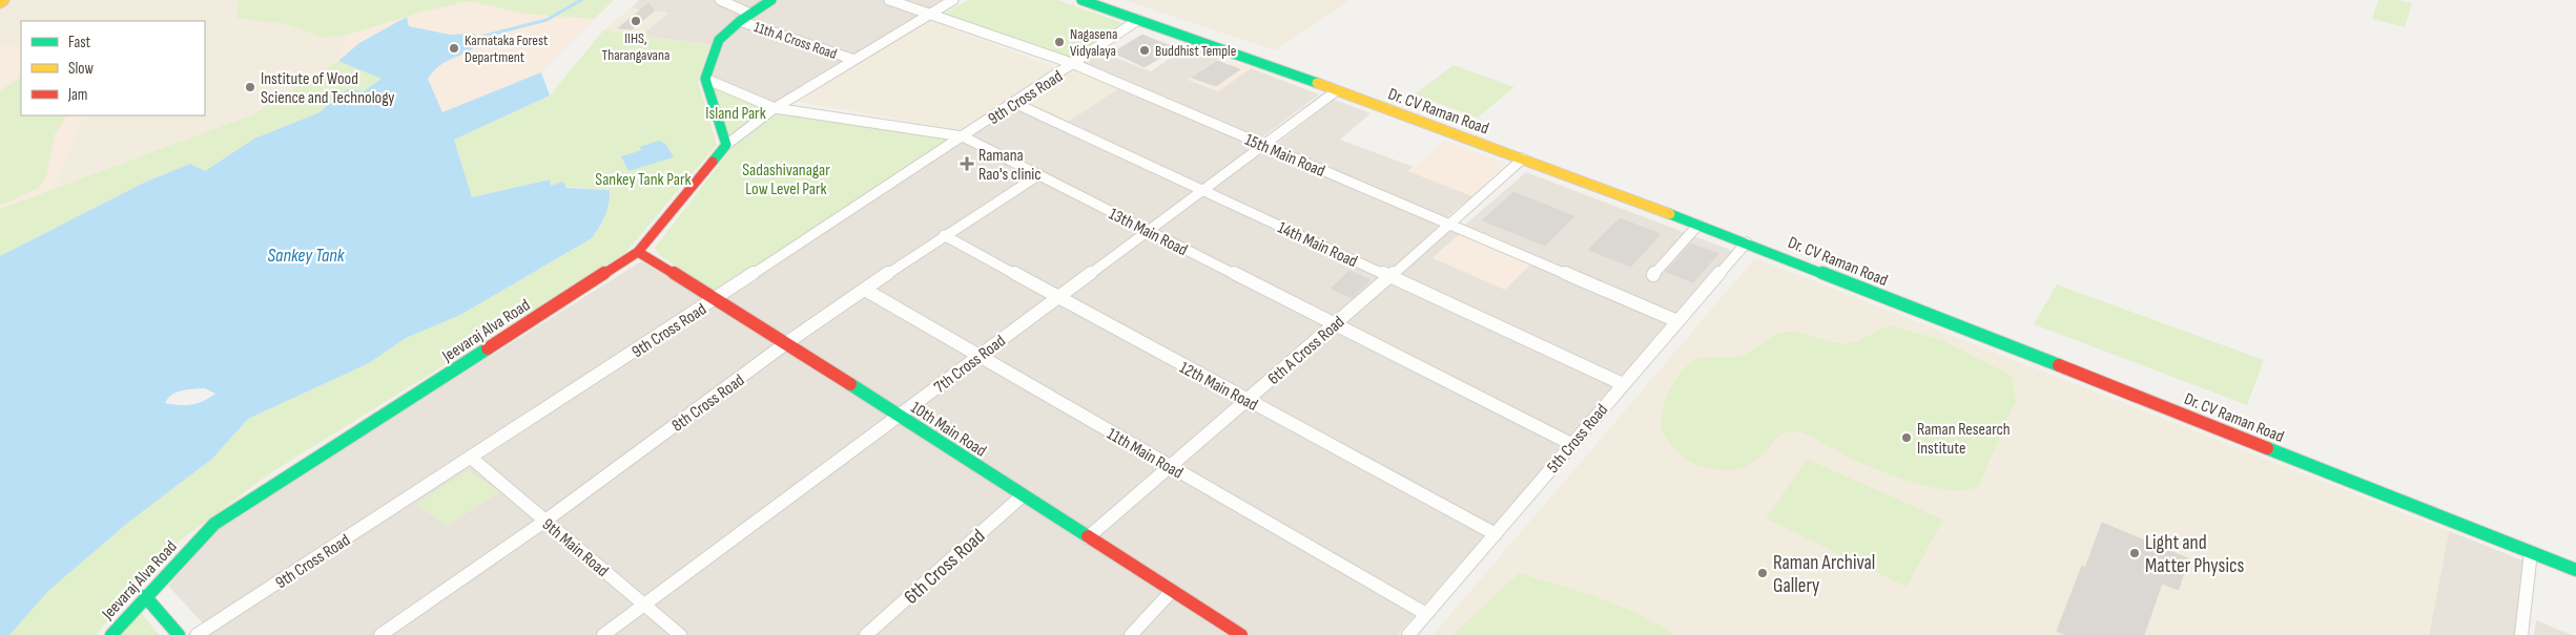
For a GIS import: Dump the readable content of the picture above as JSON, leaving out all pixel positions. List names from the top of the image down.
{
  "streets": {
    "main road": ["Dr. CV Raman Road", "Jeevaraj Alva Road", "10th Main Road"],
    "street": [
      "11th A Cross Road",
      "9th Cross Road",
      "15th Main Road",
      "13th Main Road",
      "14th Main Road",
      "6th A Cross Road",
      "7th Cross Road",
      "12th Main Road",
      "8th Cross Road",
      "5th Cross Road",
      "11th Main Road",
      "9th Main Road",
      "6th Cross Road"
    ]
  },
  "crossings": [
    ["11th A Cross Road", "13th Main Road"],
    ["11th A Cross Road", "Jeevaraj Alva Road"],
    ["9th Cross Road", "Dr. CV Raman Road"],
    ["9th Cross Road", "15th Main Road"],
    ["9th Cross Road", "13th Main Road"],
    ["9th Cross Road", "14th Main Road"],
    ["9th Cross Road", "10th Main Road"],
    ["9th Cross Road", "9th Main Road"],
    ["Dr. CV Raman Road", "6th A Cross Road"],
    ["Dr. CV Raman Road", "7th Cross Road"],
    ["Dr. CV Raman Road", "5th Cross Road"],
    ["15th Main Road", "6th A Cross Road"],
    ["15th Main Road", "7th Cross Road"],
    ["15th Main Road", "5th Cross Road"],
    ["13th Main Road", "6th A Cross Road"],
    ["13th Main Road", "7th Cross Road"],
    ["13th Main Road", "8th Cross Road"],
    ["13th Main Road", "5th Cross Road"],
    ["14th Main Road", "6th A Cross Road"],
    ["14th Main Road", "7th Cross Road"],
    ["14th Main Road", "5th Cross Road"],
    ["Jeevaraj Alva Road", "10th Main Road"],
    ["6th A Cross Road", "12th Main Road"],
    ["6th A Cross Road", "10th Main Road"],
    ["6th A Cross Road", "11th Main Road"],
    ["7th Cross Road", "12th Main Road"],
    ["7th Cross Road", "10th Main Road"],
    ["7th Cross Road", "11th Main Road"],
    ["7th Cross Road", "9th Main Road"],
    ["12th Main Road", "8th Cross Road"],
    ["12th Main Road", "5th Cross Road"],
    ["8th Cross Road", "10th Main Road"],
    ["8th Cross Road", "11th Main Road"],
    ["8th Cross Road", "9th Main Road"],
    ["10th Main Road", "6th Cross Road"],
    ["5th Cross Road", "11th Main Road"]
  ],
  "water": ["Sankey Tank"],
  "parks": ["Island Park", "Sadashivanagar Low Level Park", "Sankey Tank Park"],
  "places": {
    "other": [
      "IIHS, Tharangavana",
      "Nagasena Vidyalaya",
      "Karnataka Forest Department",
      "Buddhist Temple",
      "Institute of Wood Science and Technology",
      "Raman Research Institute",
      "Light and Matter Physics",
      "Raman Archival Gallery"
    ],
    "health": ["Ramana Rao's clinic"]
  },
  "legend": ["Fast", "Slow", "Jam"]
}
